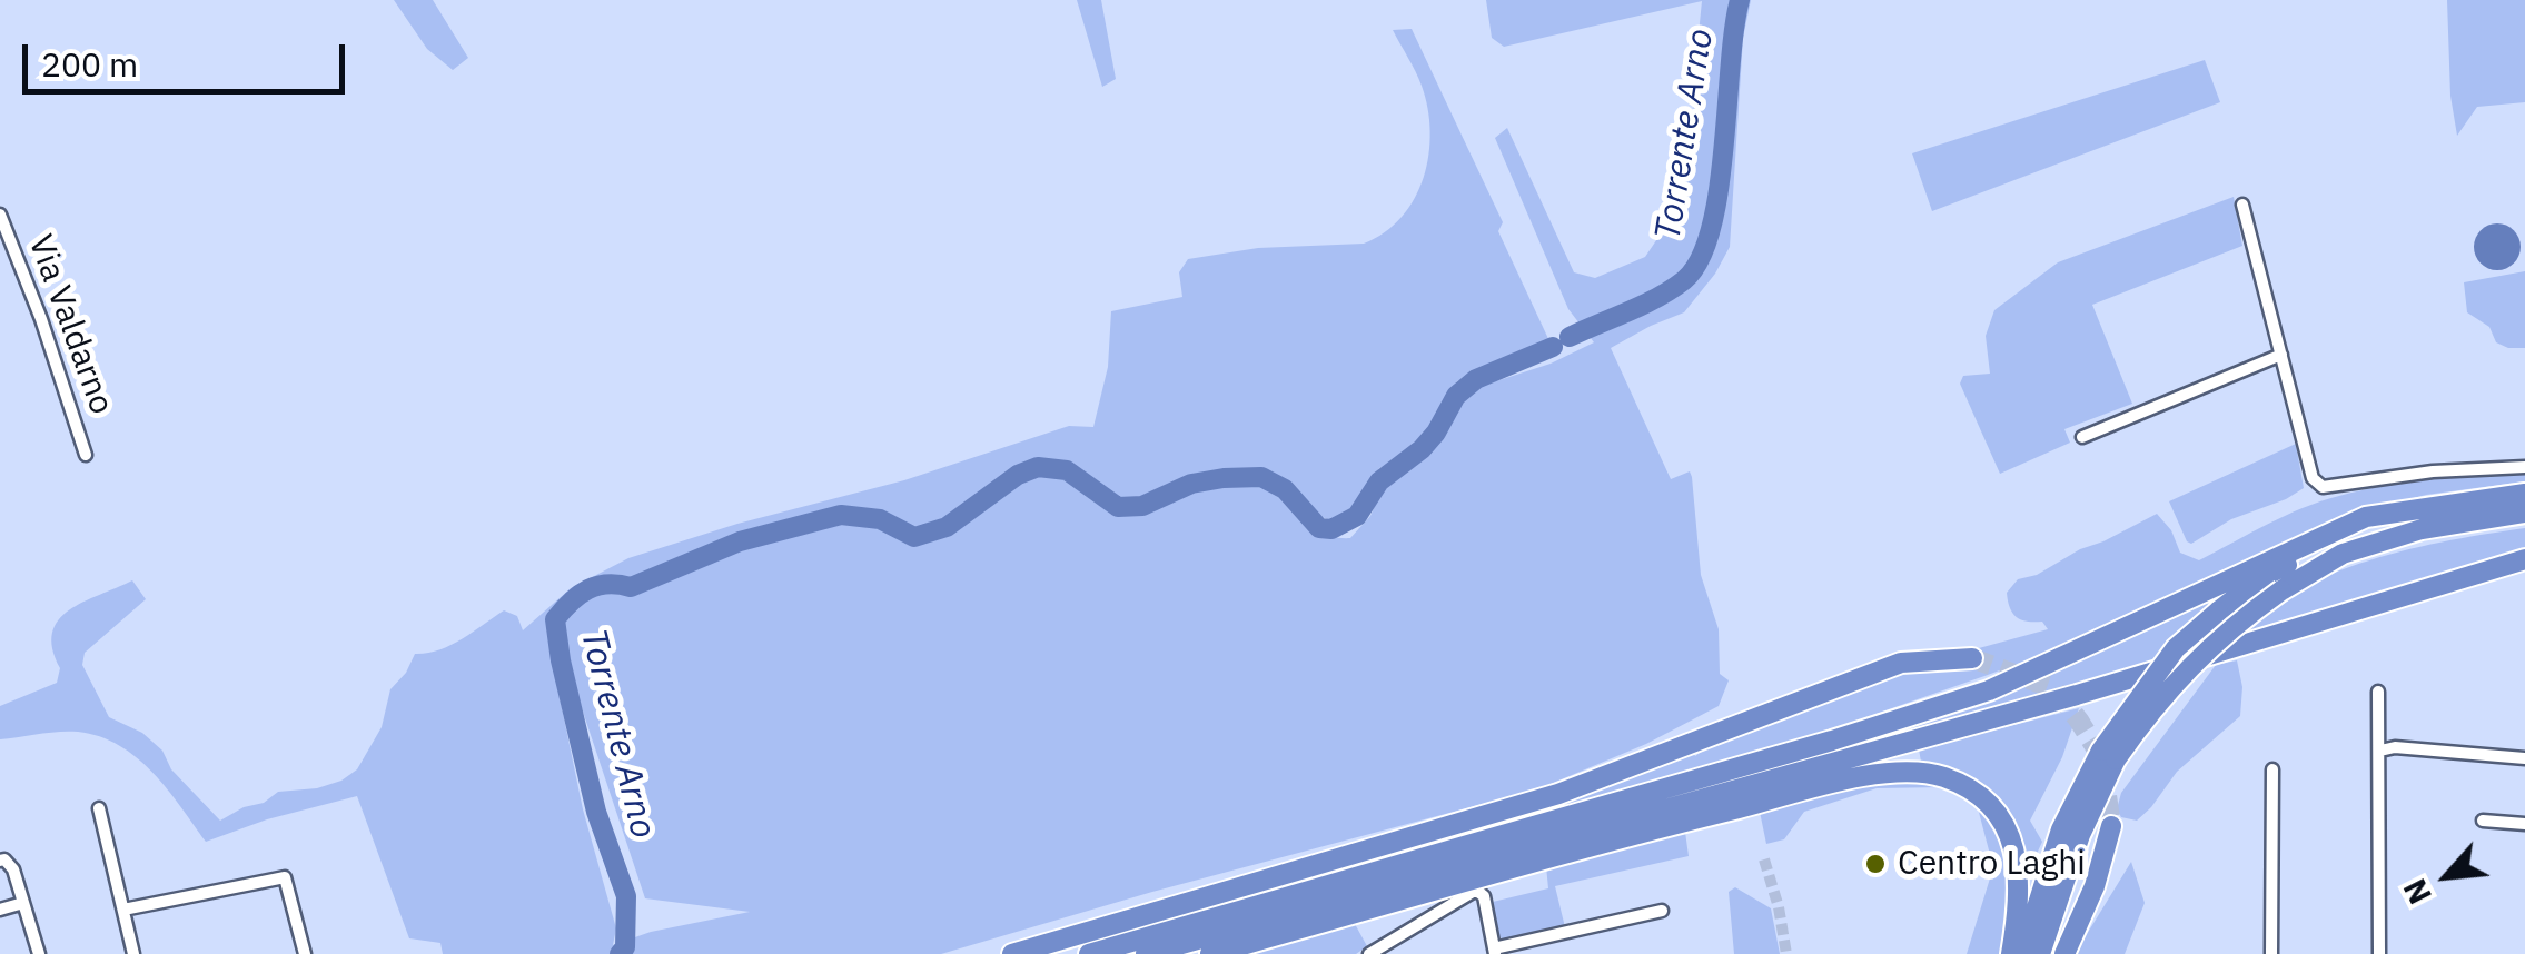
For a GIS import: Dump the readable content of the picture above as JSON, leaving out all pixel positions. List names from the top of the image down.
{
  "streets": {
    "street": ["Via Valdarno"]
  },
  "water": ["Torrente Arno"],
  "places": ["Centro Laghi"],
  "scale_bar": "200 m",
  "north": "bottom left"
}
